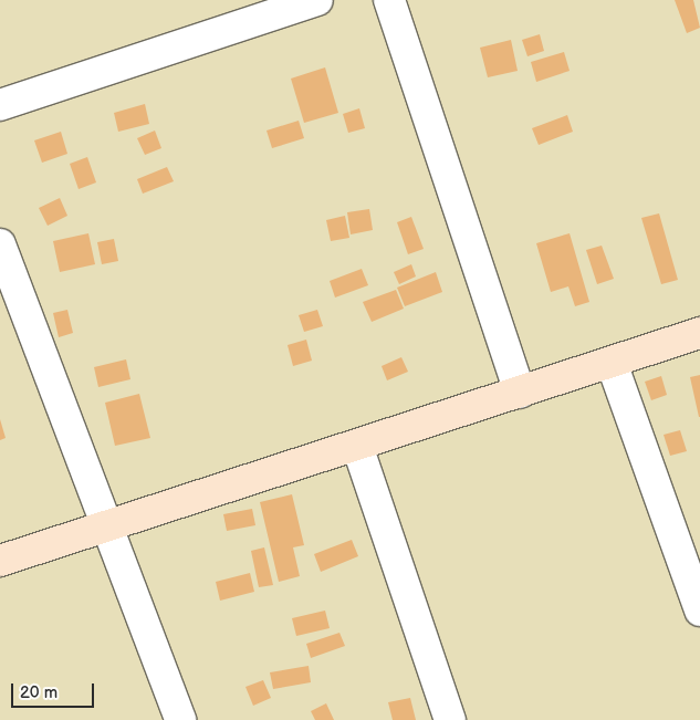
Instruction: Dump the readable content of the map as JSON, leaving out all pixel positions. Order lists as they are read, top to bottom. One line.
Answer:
{"scale_bar":"20 m"}
